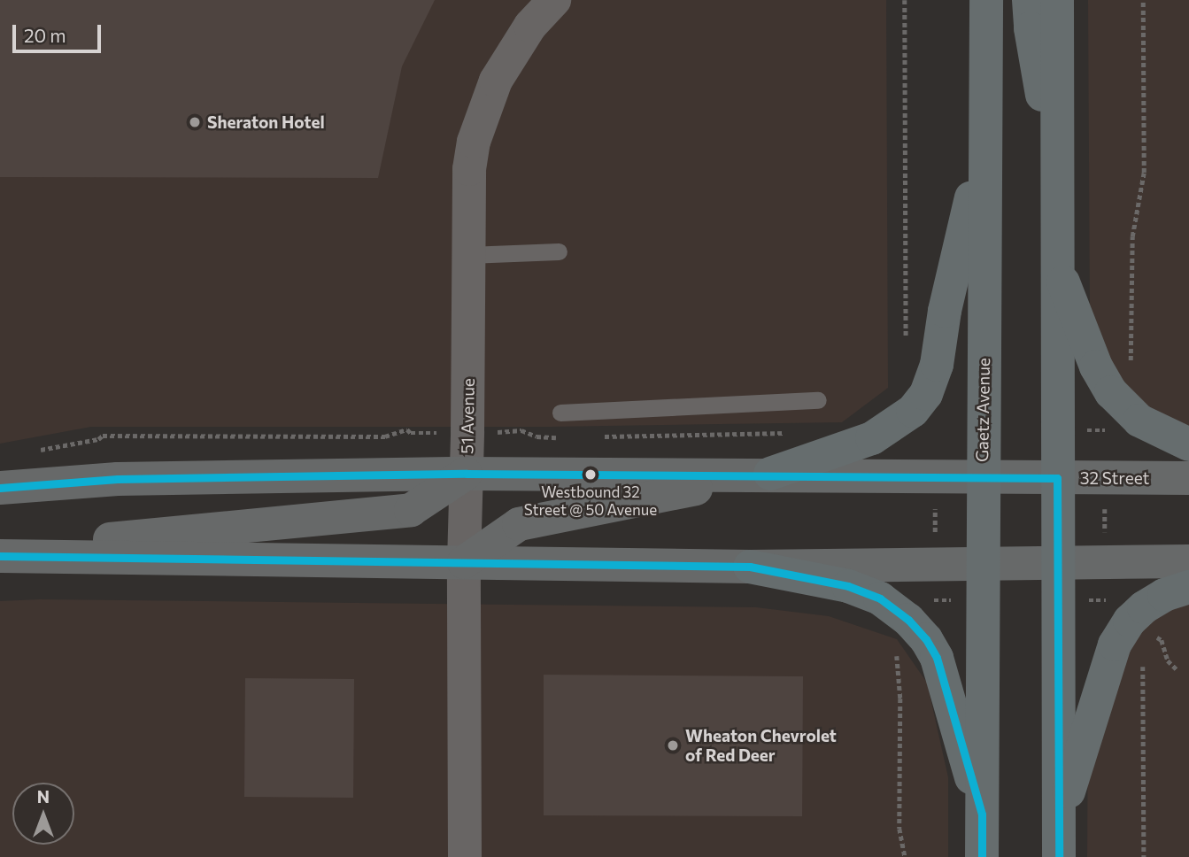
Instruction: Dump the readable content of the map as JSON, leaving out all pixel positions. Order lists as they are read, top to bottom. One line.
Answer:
{"streets":{"main road":["Gaetz Avenue","32 Street"],"street":["51 Avenue"]},"crossings":[["Gaetz Avenue","32 Street"],["51 Avenue","32 Street"]],"places":["Sheraton Hotel","Westbound 32 Street @ 50 Avenue","Wheaton Chevrolet of Red Deer"],"scale_bar":"20 m","north":"top"}
